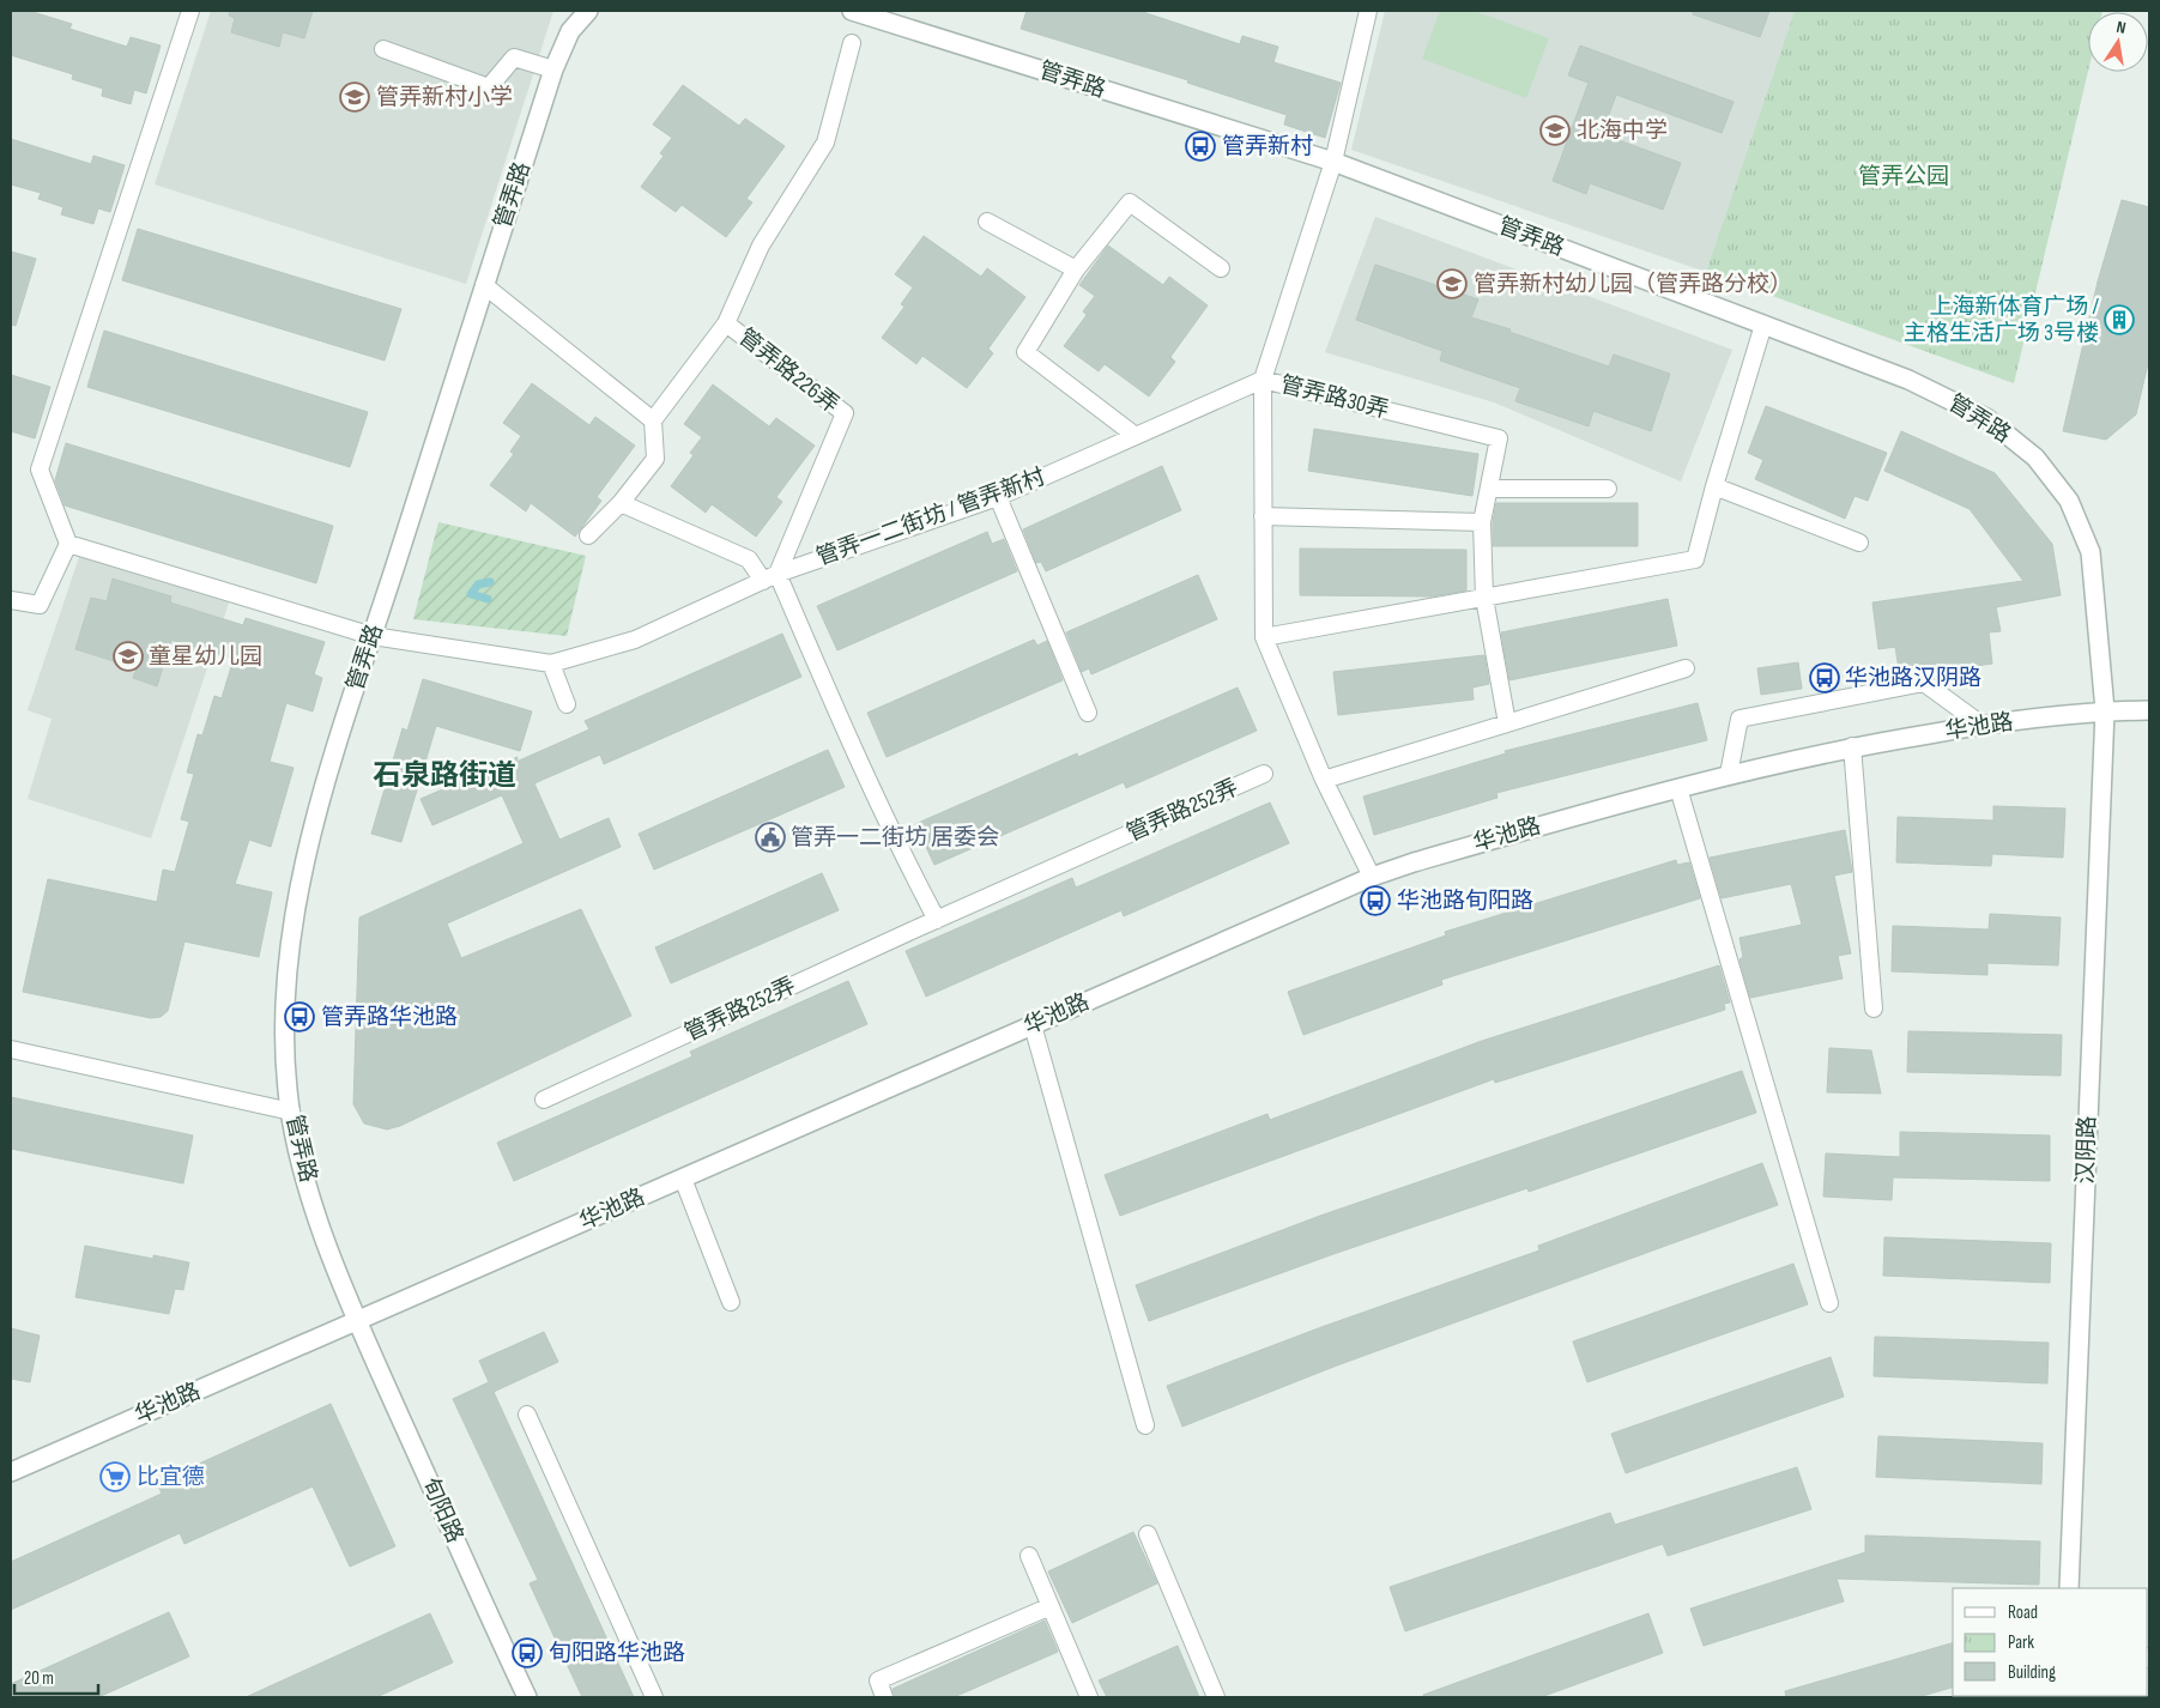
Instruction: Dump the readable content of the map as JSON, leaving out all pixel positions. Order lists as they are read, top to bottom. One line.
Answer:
{"streets":{"street":["管弄路","华池路","汉阴路","旬阳路"],"lane":["管弄路226弄","管弄路30弄","管弄一二街坊 / 管弄新村","管弄路252弄"]},"crossings":[["管弄路","管弄一二街坊 / 管弄新村"],["管弄路","华池路"],["管弄路","汉阴路"],["管弄路","旬阳路"],["管弄路226弄","管弄一二街坊 / 管弄新村"],["管弄路30弄","管弄一二街坊 / 管弄新村"],["管弄路30弄","华池路"],["华池路","汉阴路"],["华池路","旬阳路"]],"districts":["石泉路街道"],"parks":["管弄公园"],"places":{"school or university":["管弄新村小学","北海中学","管弄新村幼儿园（管弄路分校）","童星幼儿园"],"bus stop":["管弄新村","华池路汉阴路","华池路旬阳路","管弄路华池路","旬阳路华池路"],"building":["上海新体育广场 / 主格生活广场 3号楼"],"public building":["管弄一二街坊 居委会"],"supermarket":["比宜德"]},"legend":["Road","Park","Building"],"scale_bar":"20 m","north":"top"}
